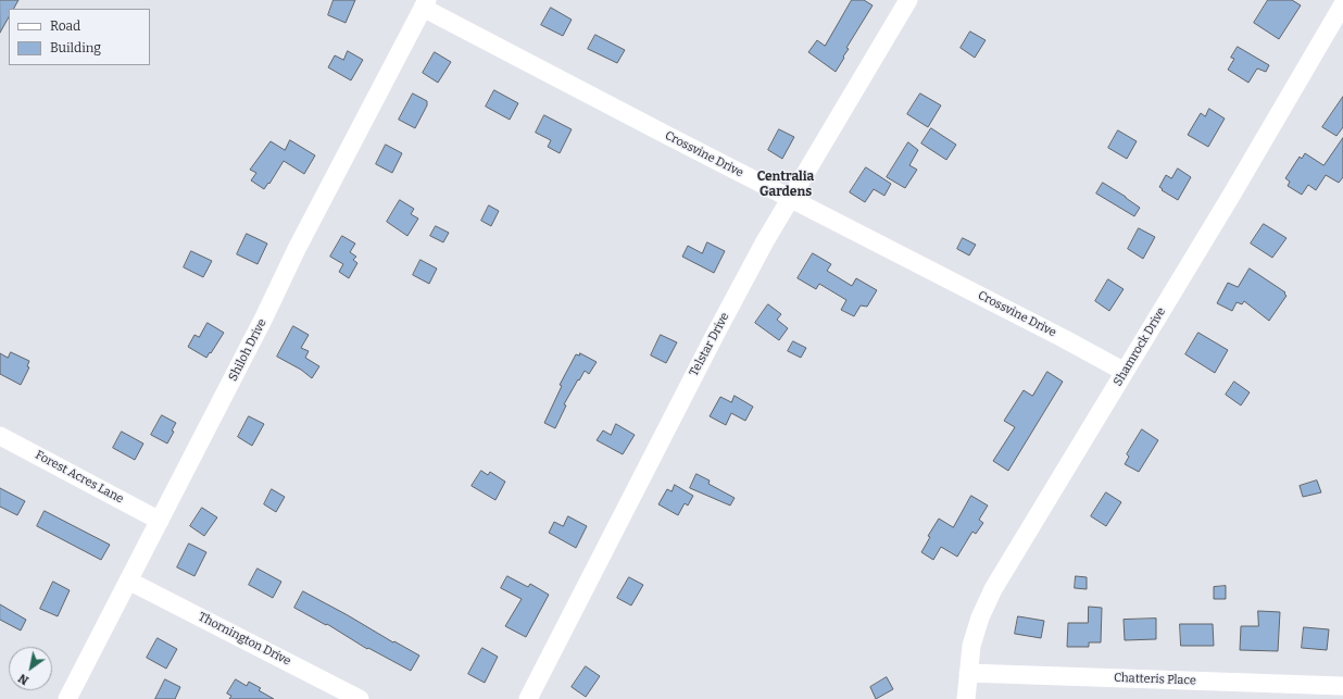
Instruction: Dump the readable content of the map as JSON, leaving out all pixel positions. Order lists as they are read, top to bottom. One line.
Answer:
{"streets":{"street":["Crossvine Drive","Telstar Drive","Shamrock Drive","Shiloh Drive","Forest Acres Lane","Thornington Drive","Chatteris Place"]},"crossings":[["Crossvine Drive","Telstar Drive"],["Crossvine Drive","Shamrock Drive"],["Crossvine Drive","Shiloh Drive"],["Shamrock Drive","Chatteris Place"],["Shiloh Drive","Forest Acres Lane"],["Shiloh Drive","Thornington Drive"]],"districts":["Centralia Gardens"],"legend":["Road","Building"],"north":"bottom left"}
